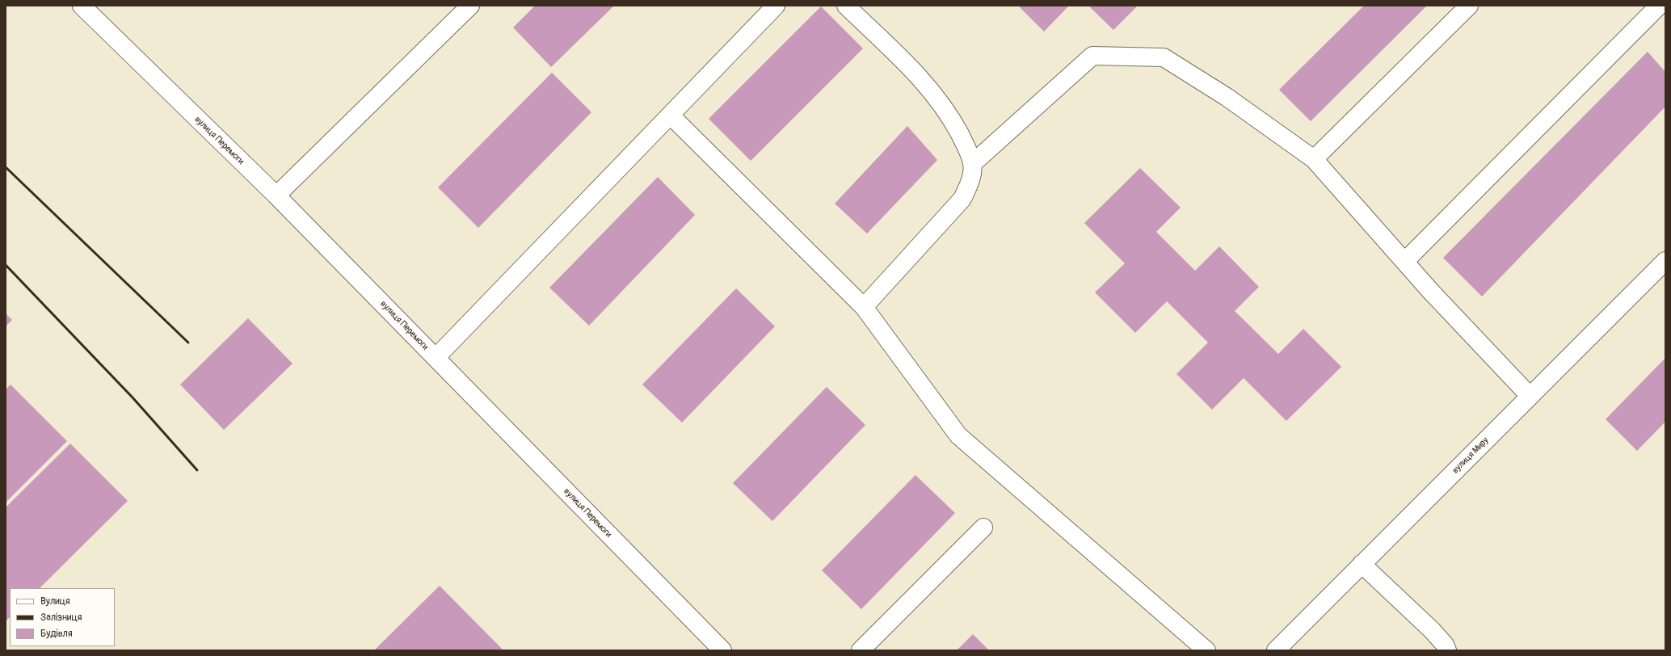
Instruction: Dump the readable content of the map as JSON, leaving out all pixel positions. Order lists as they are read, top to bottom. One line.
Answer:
{"streets":{"street":["вулиця Перемоги","вулиця Миру"]},"legend":["Вулиця","Залізниця","Будівля"]}
